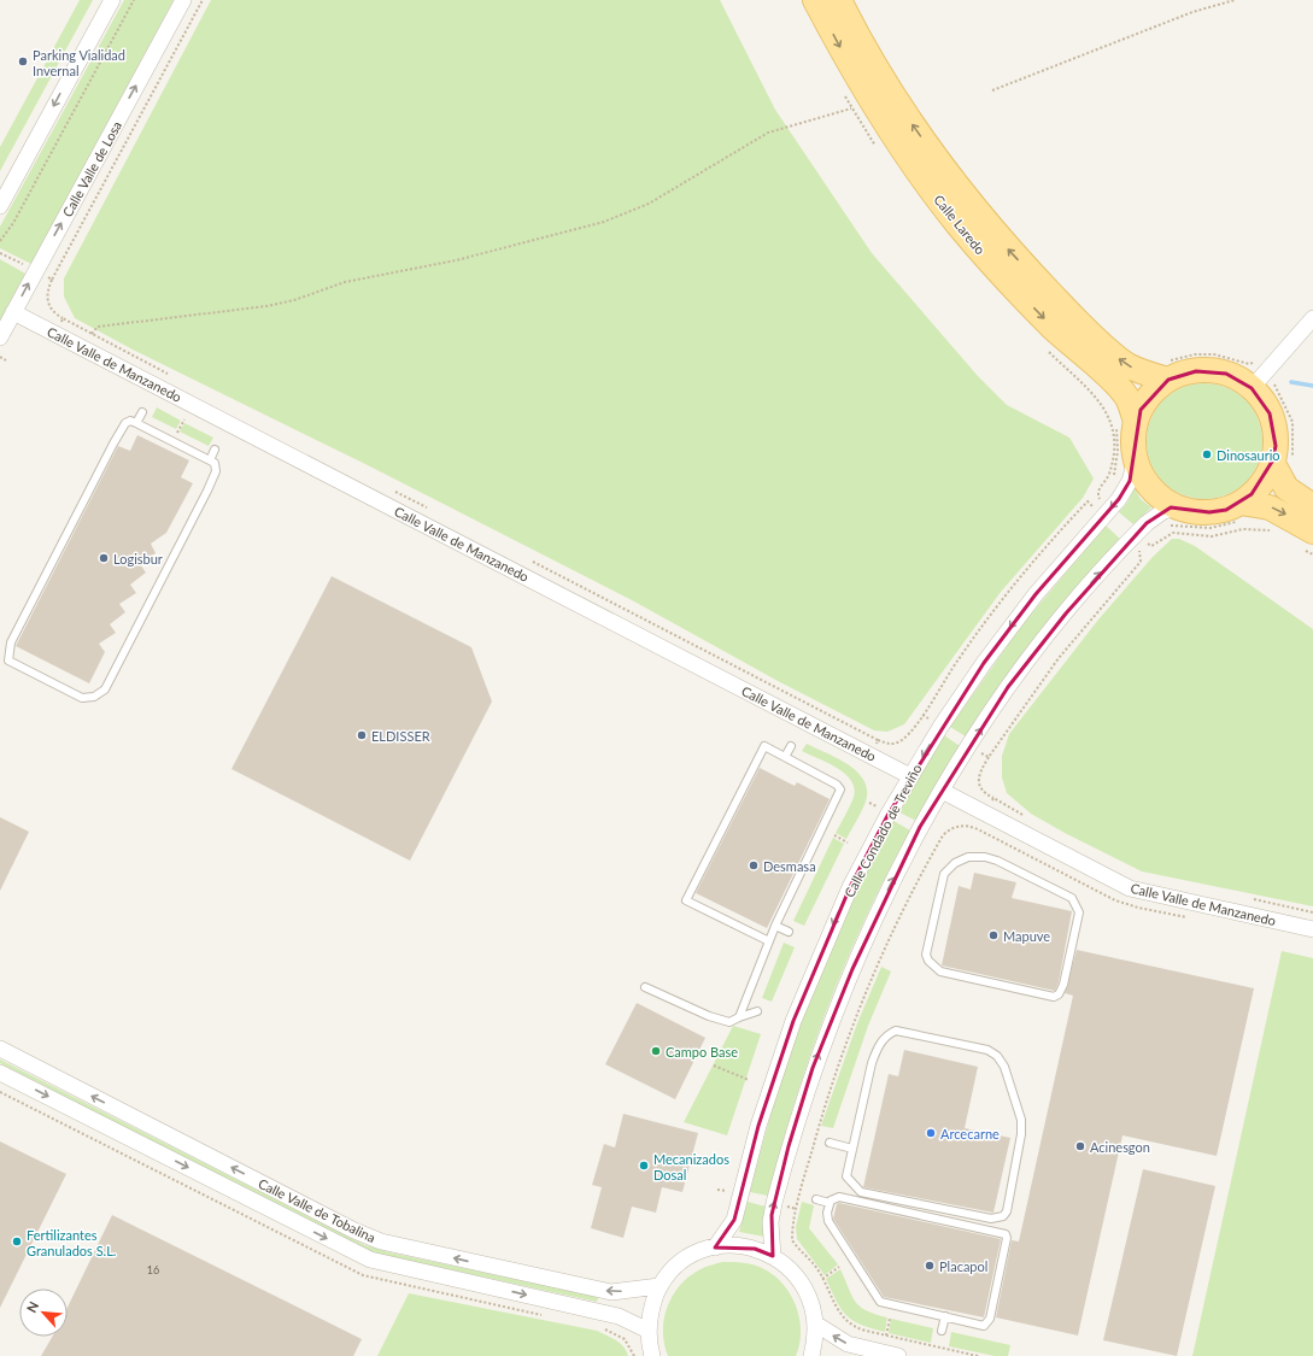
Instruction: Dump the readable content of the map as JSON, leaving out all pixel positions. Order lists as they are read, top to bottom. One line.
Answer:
{"streets":{"main road":["Calle Laredo"],"street":["Calle Valle de Losa","Calle Valle de Manzanedo","Calle Condado de Treviño","Calle Valle de Tobalina"]},"crossings":[["Calle Valle de Losa","Calle Valle de Manzanedo"],["Calle Laredo","Calle Condado de Treviño"],["Calle Valle de Manzanedo","Calle Condado de Treviño"]],"places":["Parking Vialidad Invernal","Dinosaurio","Logisbur","ELDISSER","Desmasa","Mapuve","Campo Base","Arcecarne","Acinesgon","Mecanizados Dosal","Fertilizantes Granulados S.L.","Placapol"],"house_numbers":["16"],"north":"top left"}
